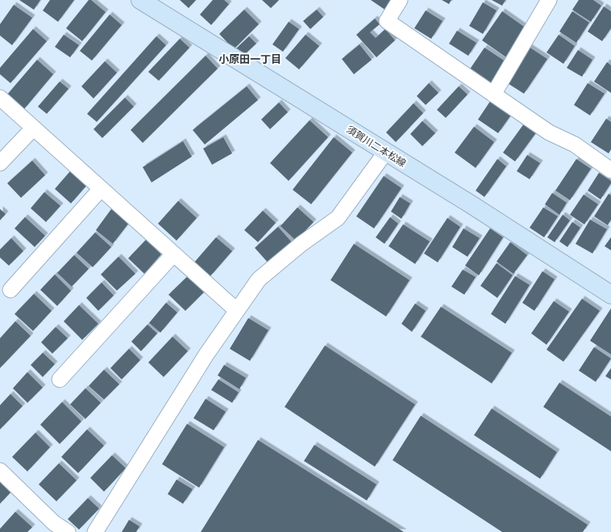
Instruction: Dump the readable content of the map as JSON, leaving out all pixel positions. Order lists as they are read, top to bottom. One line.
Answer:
{"streets":{"main road":["須賀川二本松線"]},"districts":["小原田一丁目"]}
